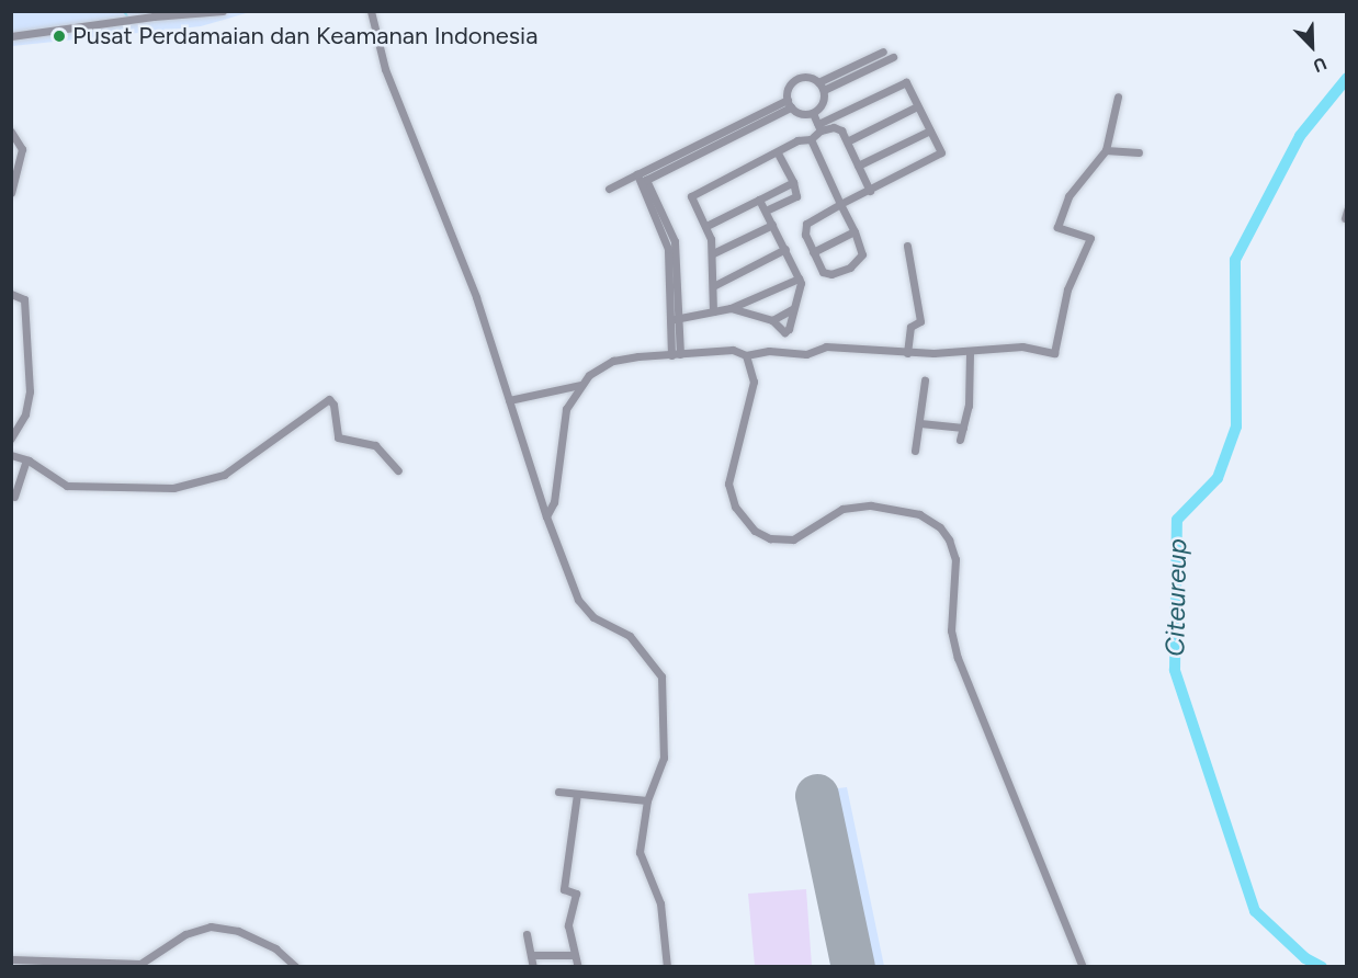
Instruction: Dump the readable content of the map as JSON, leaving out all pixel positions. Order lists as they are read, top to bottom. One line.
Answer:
{"water":["Citeureup"],"places":["Pusat Perdamaian dan Keamanan Indonesia"],"north":"bottom right"}
